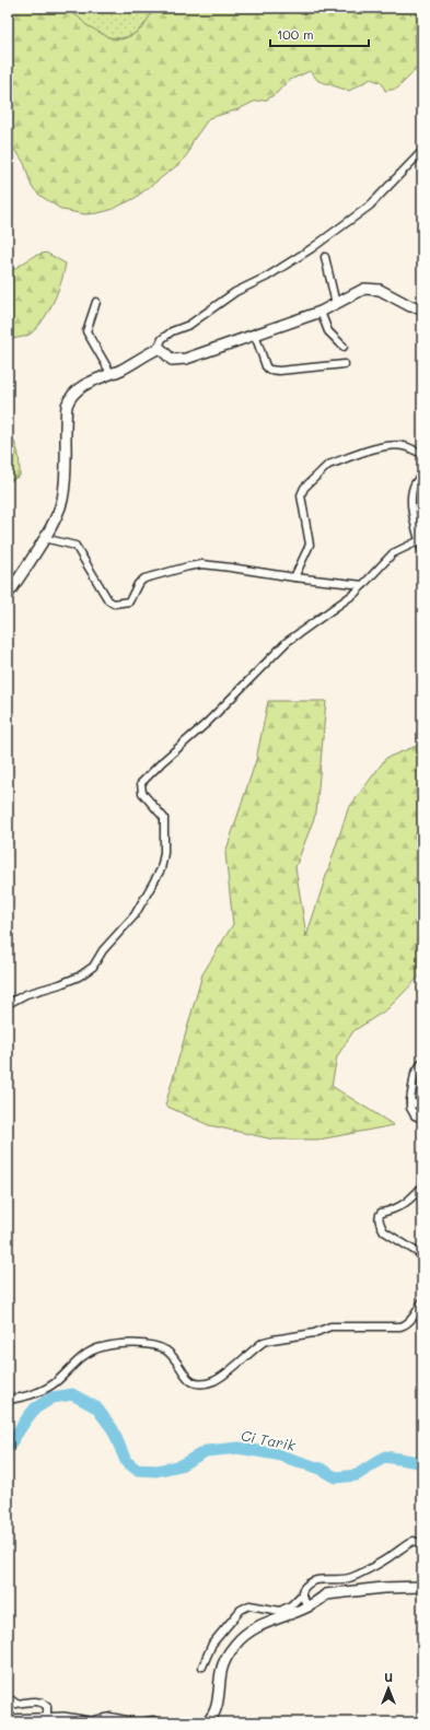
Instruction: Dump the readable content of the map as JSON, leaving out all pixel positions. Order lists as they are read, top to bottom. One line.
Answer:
{"water":["Ci Tarik"],"scale_bar":"100 m","north":"top"}
